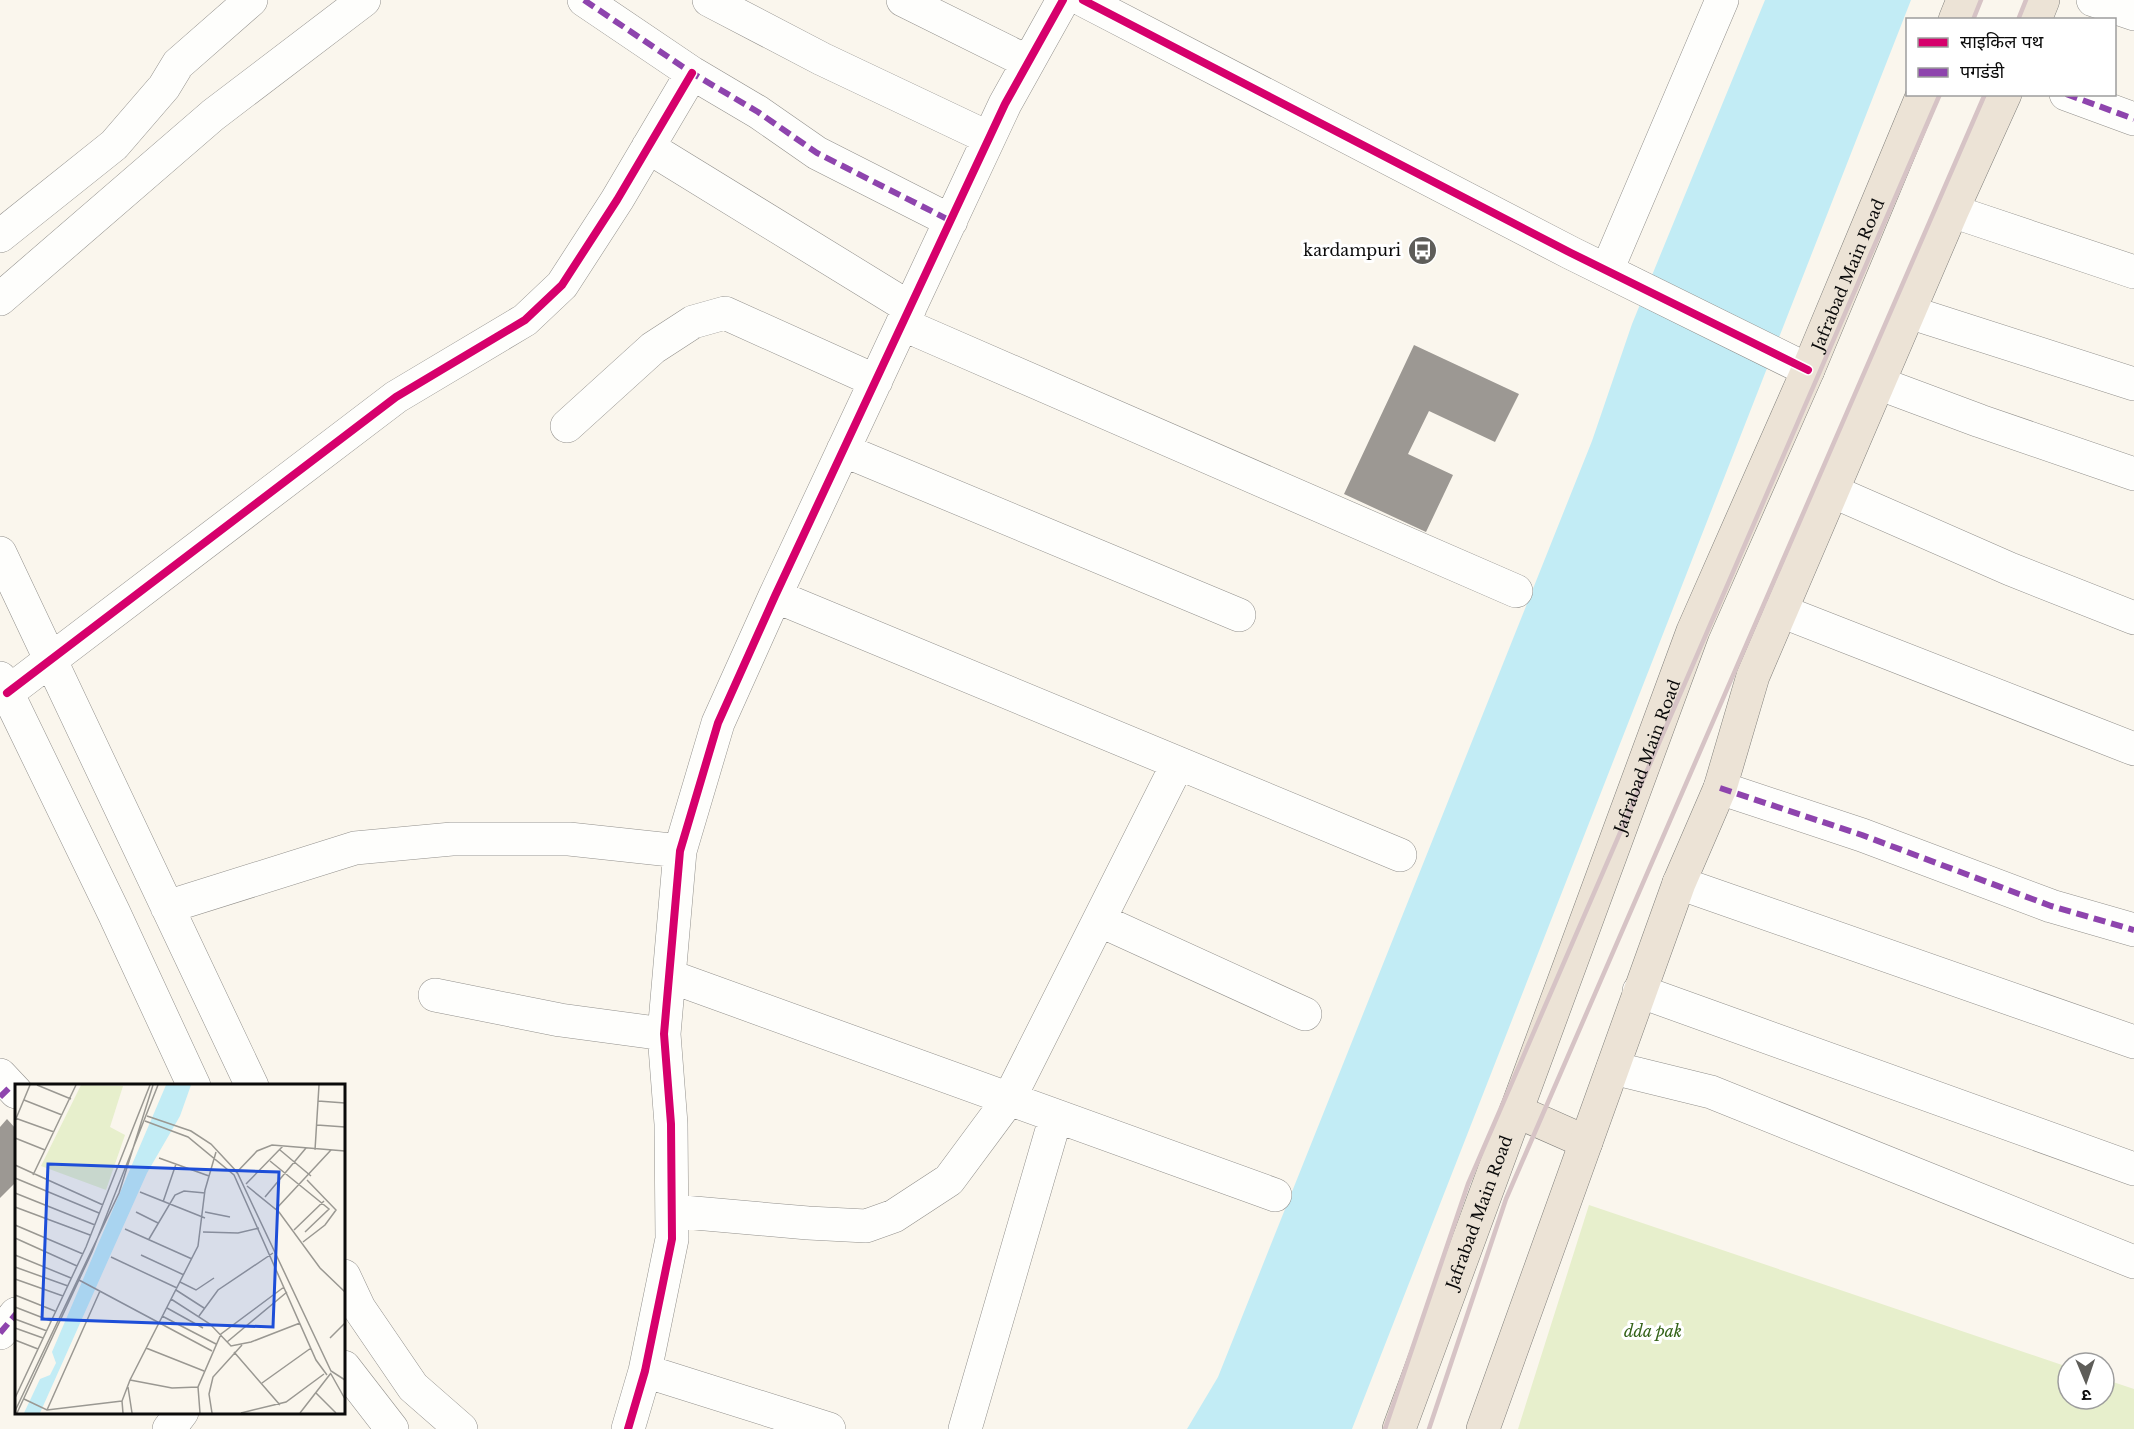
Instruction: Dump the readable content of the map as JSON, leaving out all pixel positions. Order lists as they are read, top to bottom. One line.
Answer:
{"streets":{"main road":["Jafrabad Main Road"]},"parks":["dda pak"],"places":{"bus stop":["kardampuri"]},"legend":["साइकिल पथ","पगडंडी"],"north":"bottom"}
